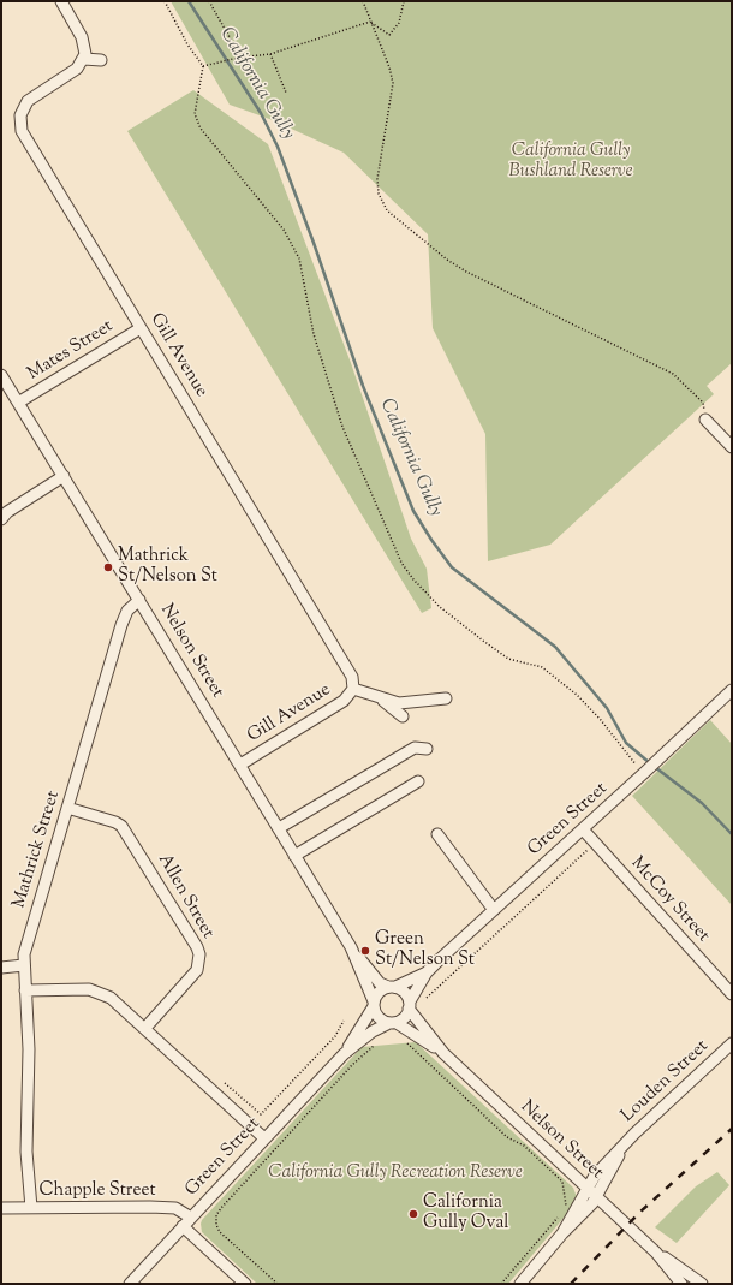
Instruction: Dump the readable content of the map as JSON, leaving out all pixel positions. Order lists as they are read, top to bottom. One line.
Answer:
{"streets":{"street":["Mates Street","Gill Avenue","Nelson Street","Green Street","Mathrick Street","Allen Street","McCoy Street","Louden Street","Chapple Street"]},"crossings":[["Mates Street","Gill Avenue"],["Mates Street","Nelson Street"],["Gill Avenue","Nelson Street"],["Nelson Street","Green Street"],["Nelson Street","Mathrick Street"],["Nelson Street","Louden Street"],["Green Street","McCoy Street"],["Green Street","Chapple Street"],["Mathrick Street","Allen Street"],["Mathrick Street","Chapple Street"]],"water":["California Gully"],"parks":["California Gully Bushland Reserve","California Gully Recreation Reserve"],"places":["Mathrick St/Nelson St","Green St/Nelson St","California Gully Oval"]}
